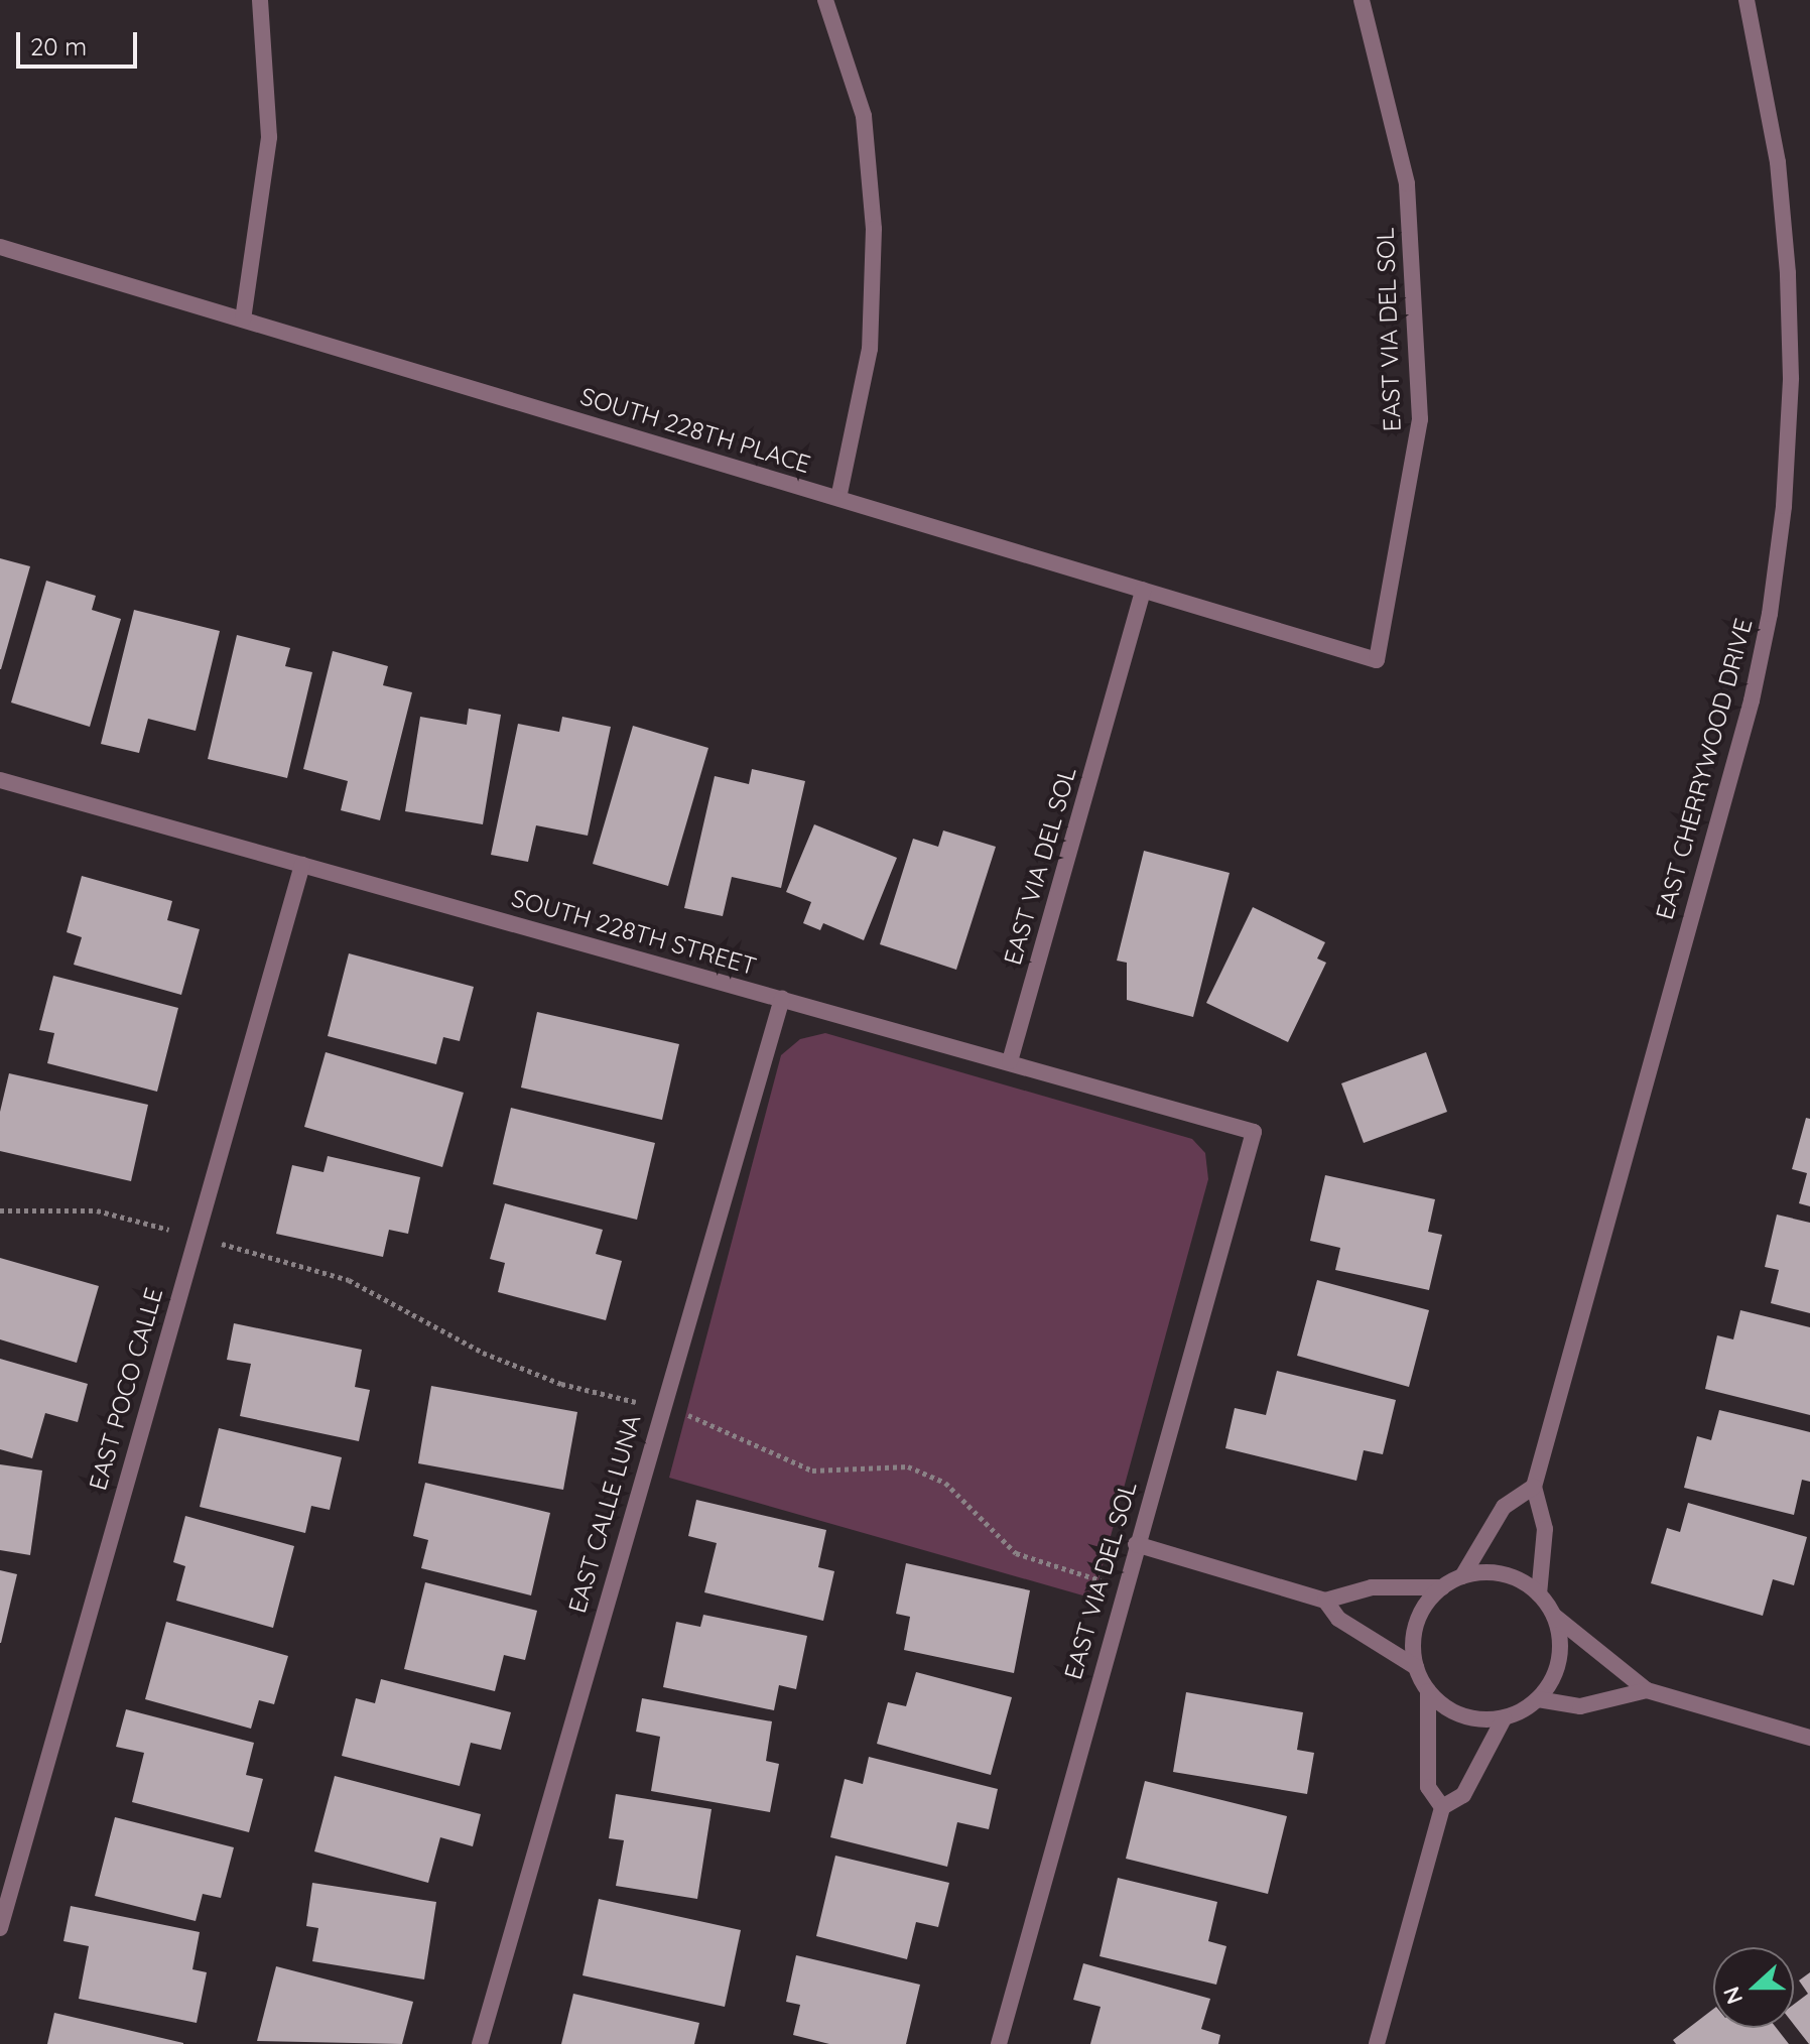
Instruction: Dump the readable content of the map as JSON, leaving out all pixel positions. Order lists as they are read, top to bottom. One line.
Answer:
{"streets":{"street":["EAST VIA DEL SOL","SOUTH 228TH PLACE","EAST CHERRYWOOD DRIVE","SOUTH 228TH STREET","EAST POCO CALLE","EAST CALLE LUNA"]},"crossings":[["EAST VIA DEL SOL","SOUTH 228TH PLACE"],["EAST VIA DEL SOL","SOUTH 228TH STREET"],["SOUTH 228TH STREET","EAST POCO CALLE"],["SOUTH 228TH STREET","EAST CALLE LUNA"]],"scale_bar":"20 m","north":"left"}
